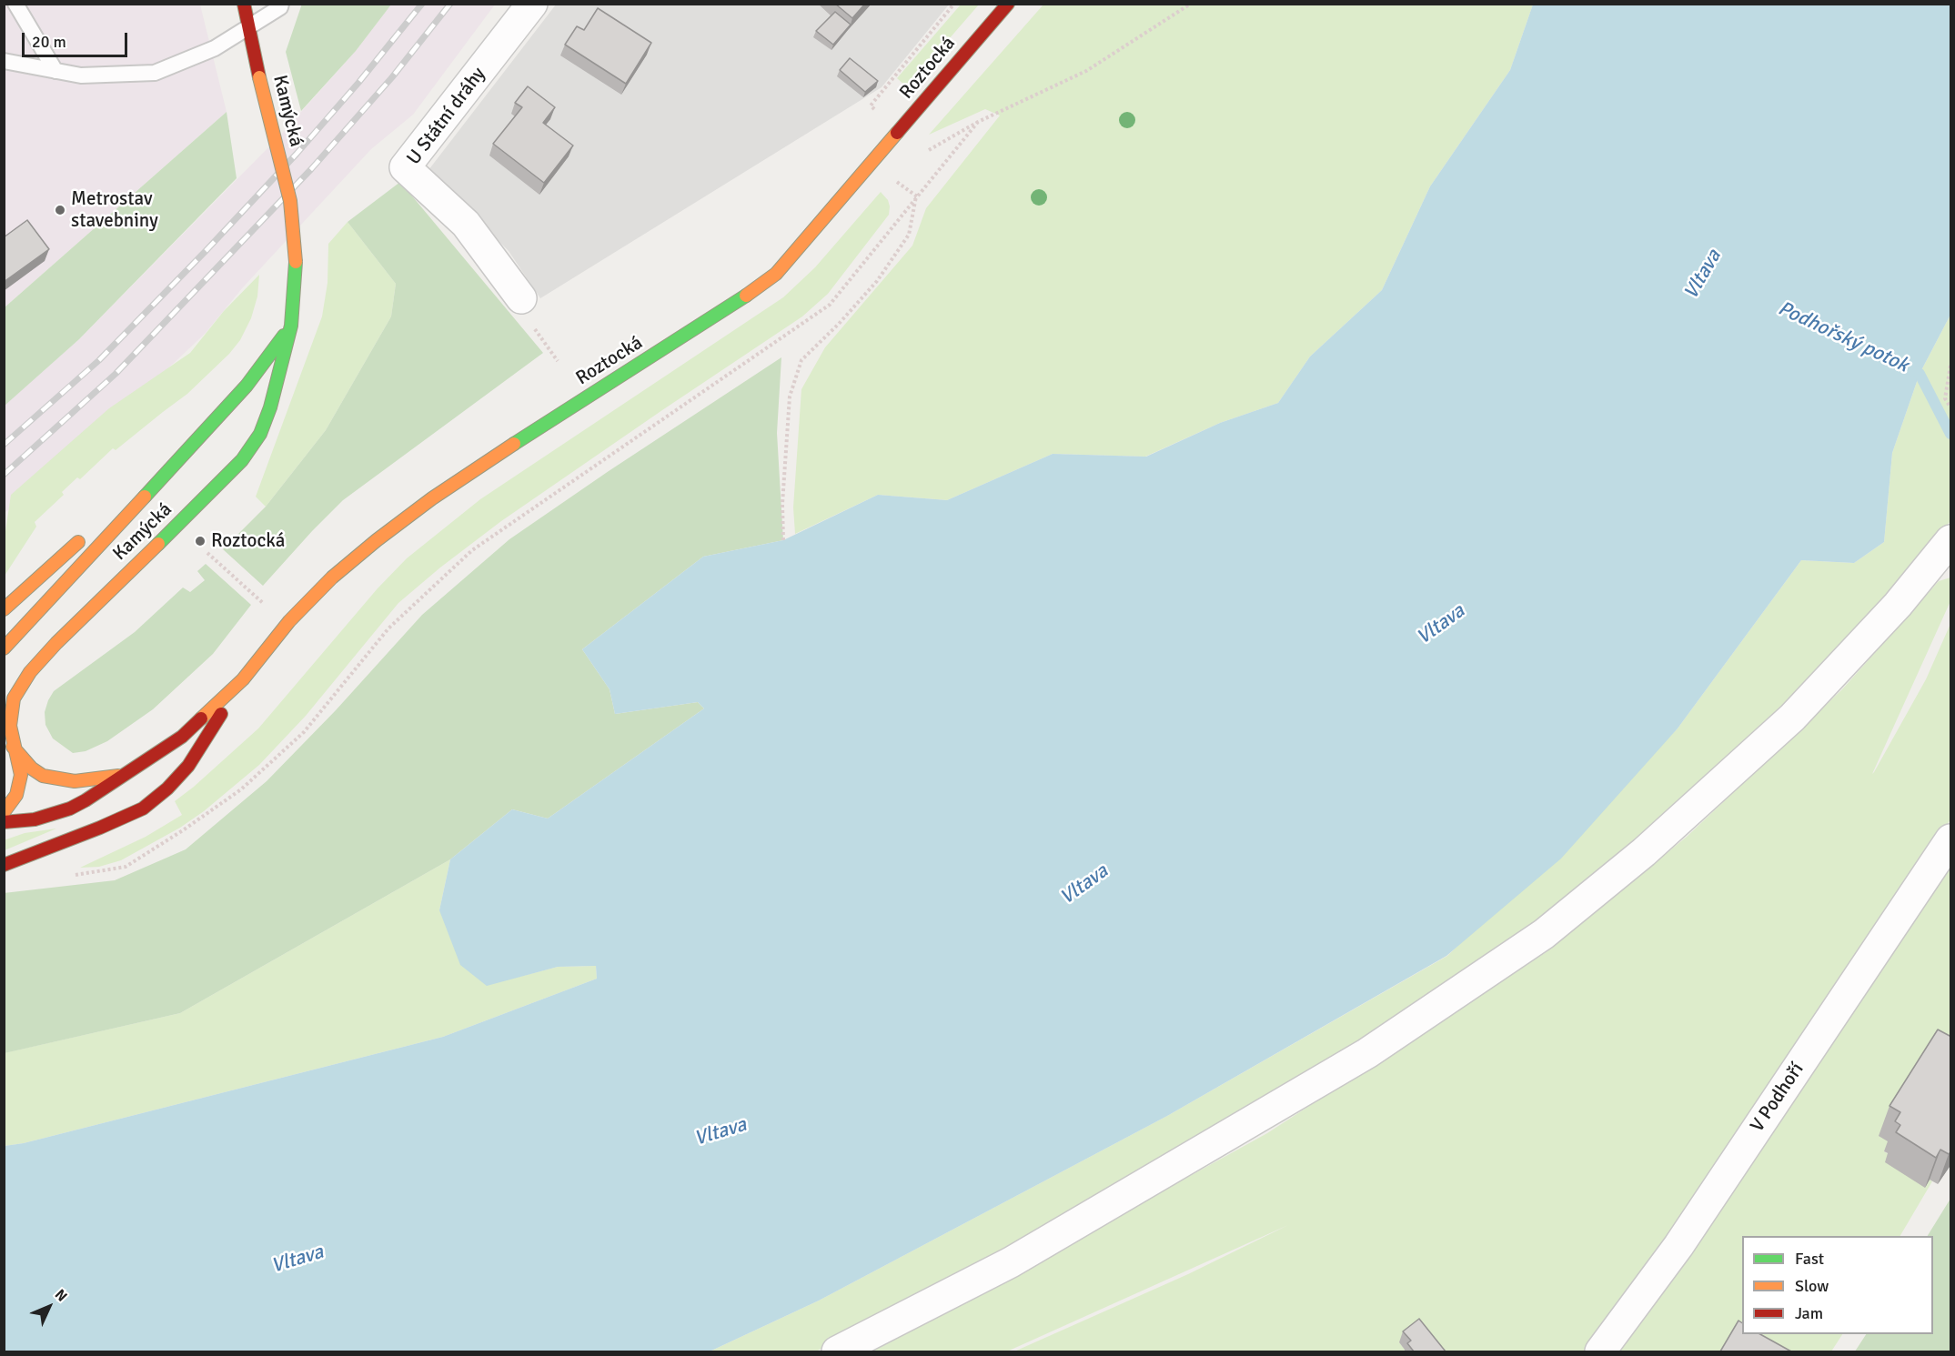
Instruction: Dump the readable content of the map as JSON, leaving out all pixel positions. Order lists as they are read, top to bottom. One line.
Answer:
{"streets":{"main road":["Roztocká","Kamýcká"],"street":["U Státní dráhy","V Podhoří"]},"crossings":[["Roztocká","Kamýcká"]],"water":["Vltava","Podhořský potok"],"places":["Metrostav stavebniny","Roztocká"],"legend":["Fast","Slow","Jam"],"scale_bar":"20 m","north":"top right"}
